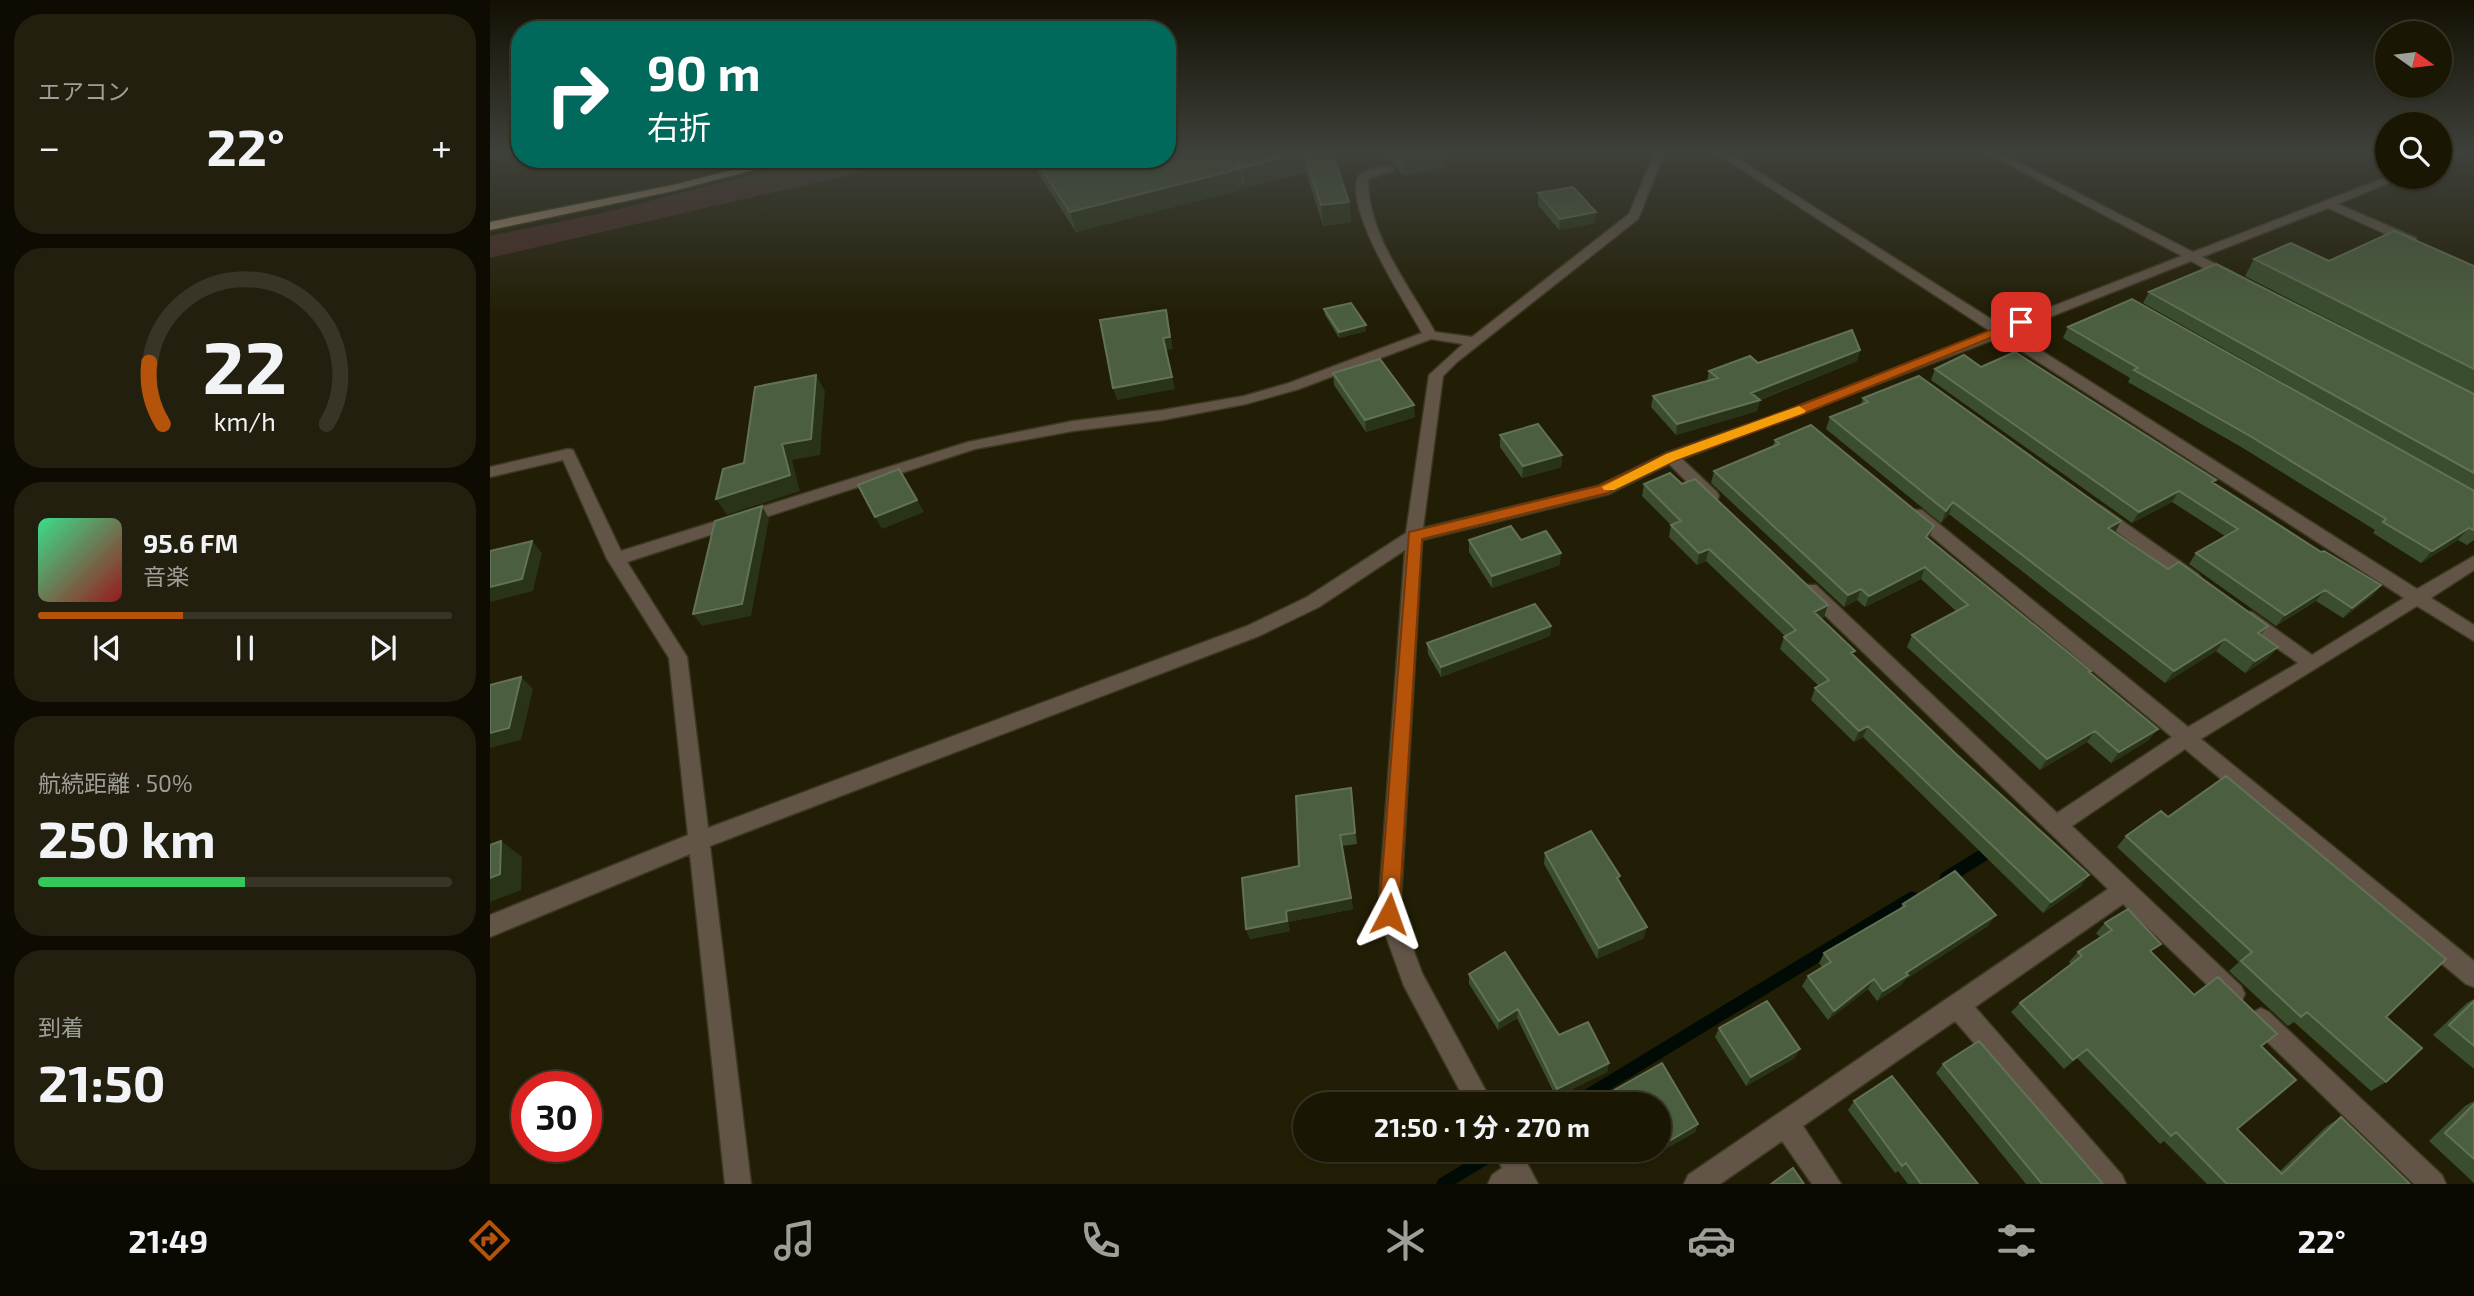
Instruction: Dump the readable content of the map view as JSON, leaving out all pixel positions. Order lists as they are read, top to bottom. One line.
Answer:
{"north":"right","page":{"tile":["エアコン",["航続距離 · 50%","250 km"],["到着","21:50"]],"turn":["90 m","右折"],"heat":["−","22°","+"],"song":["95.6 FM","音楽"],"limit":"30","trip":"21:50 · 1 分 · 270 m","tabs":["21:49","22°"],"gauge":["22","km/h"]}}
